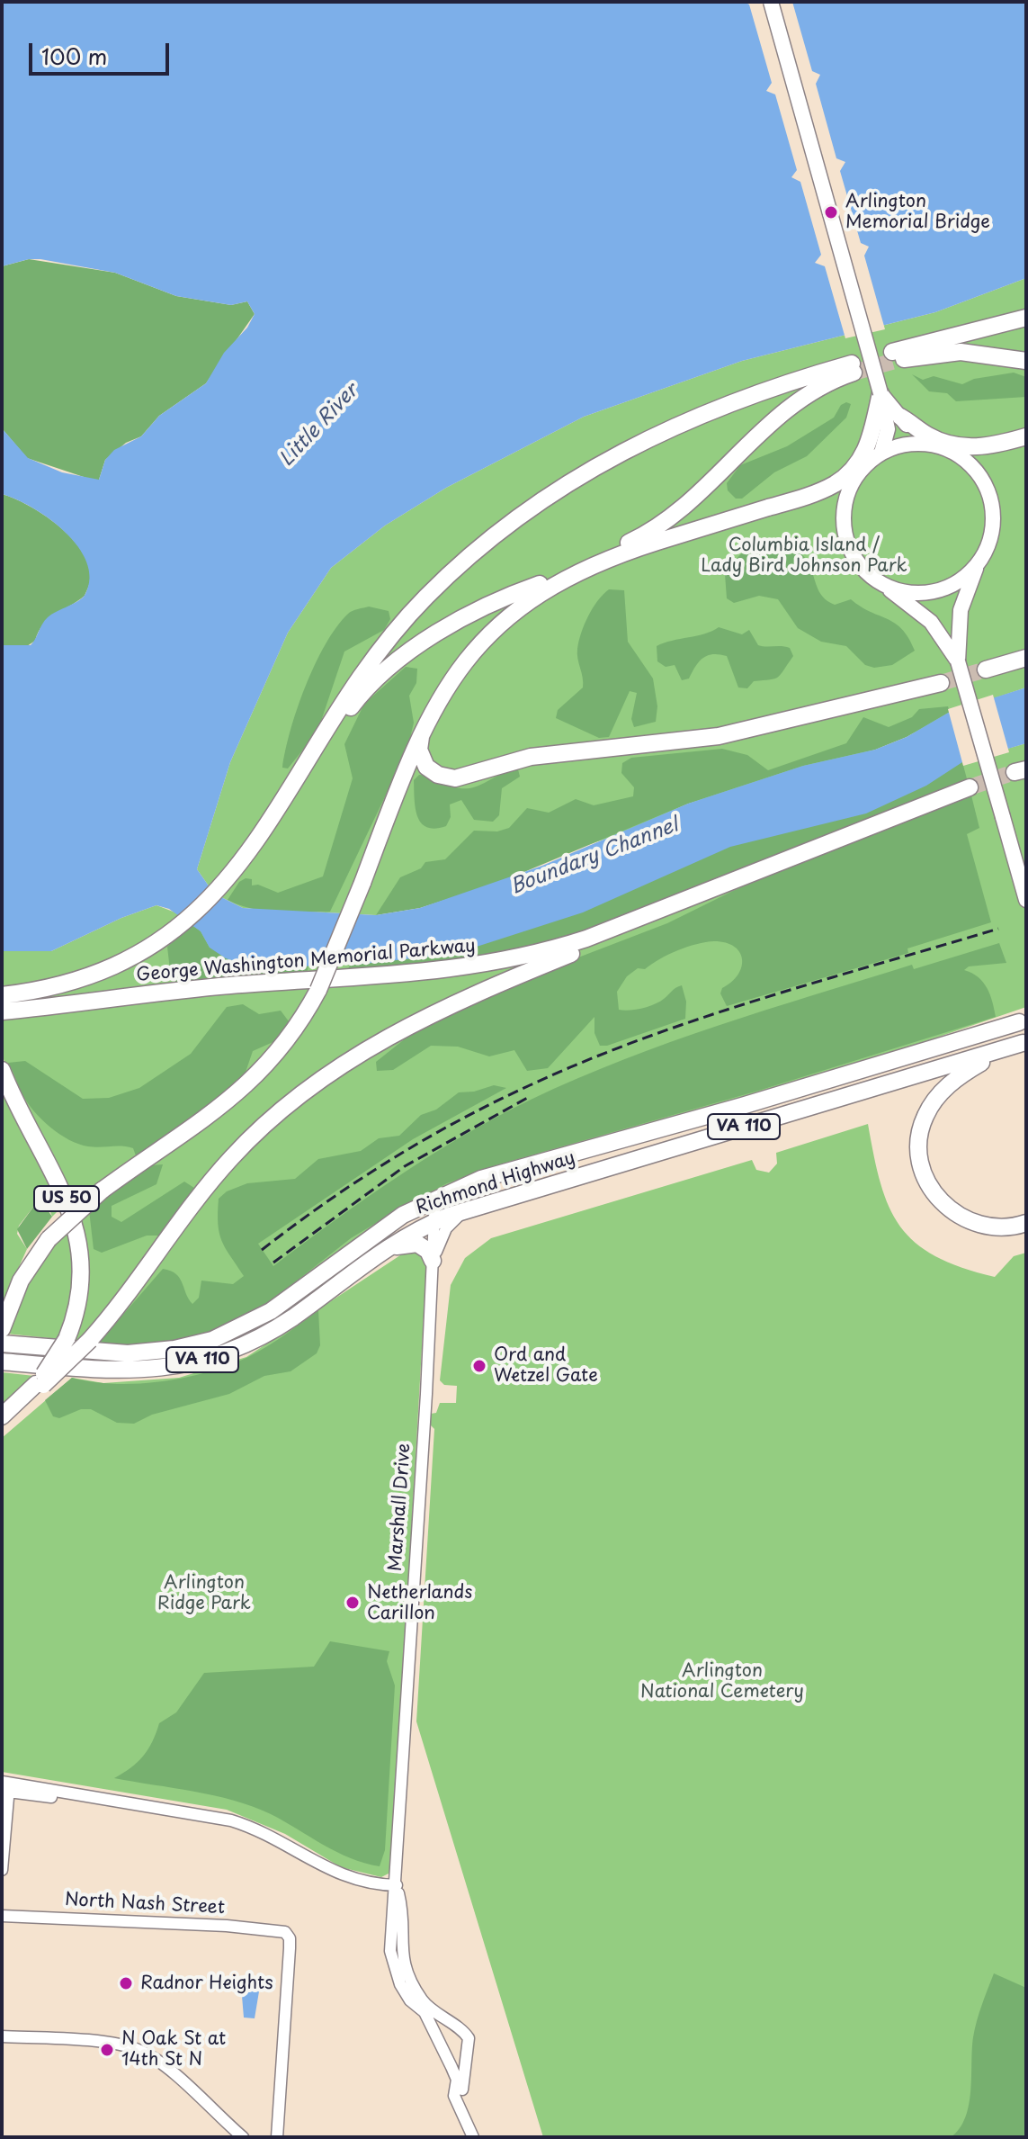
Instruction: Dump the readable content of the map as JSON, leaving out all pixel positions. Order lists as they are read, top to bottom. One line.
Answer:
{"streets":{"highway":["George Washington Memorial Parkway","VA 110","Richmond Highway","US 50"],"street":["Marshall Drive","North Nash Street"]},"crossings":[["Richmond Highway","Marshall Drive"]],"water":["Little River","Boundary Channel"],"parks":["Columbia Island / Lady Bird Johnson Park","Arlington Ridge Park","Arlington National Cemetery"],"places":["Arlington Memorial Bridge","Ord and Wetzel Gate","Netherlands Carillon","Radnor Heights","N Oak St at 14th St N"],"scale_bar":"100 m"}
